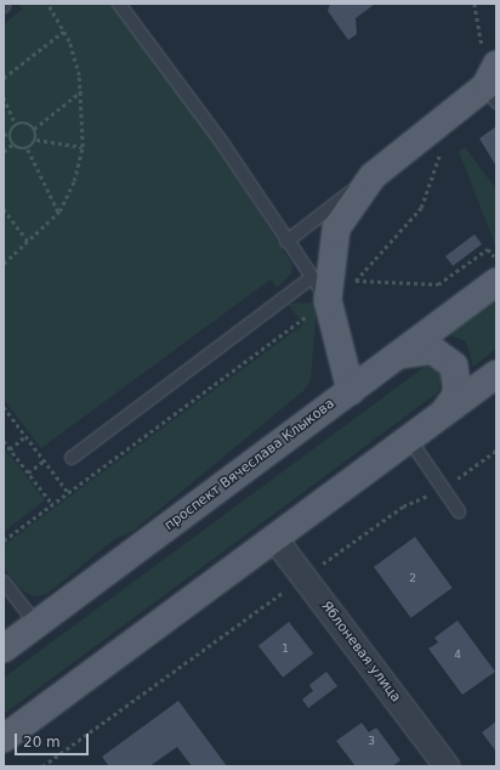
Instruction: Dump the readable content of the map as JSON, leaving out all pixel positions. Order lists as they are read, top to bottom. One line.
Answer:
{"streets":{"main road":["проспект Вячеслава Клыкова"],"street":["Яблоневая улица"]},"house_numbers":["2","1","4","3"],"scale_bar":"20 m"}
